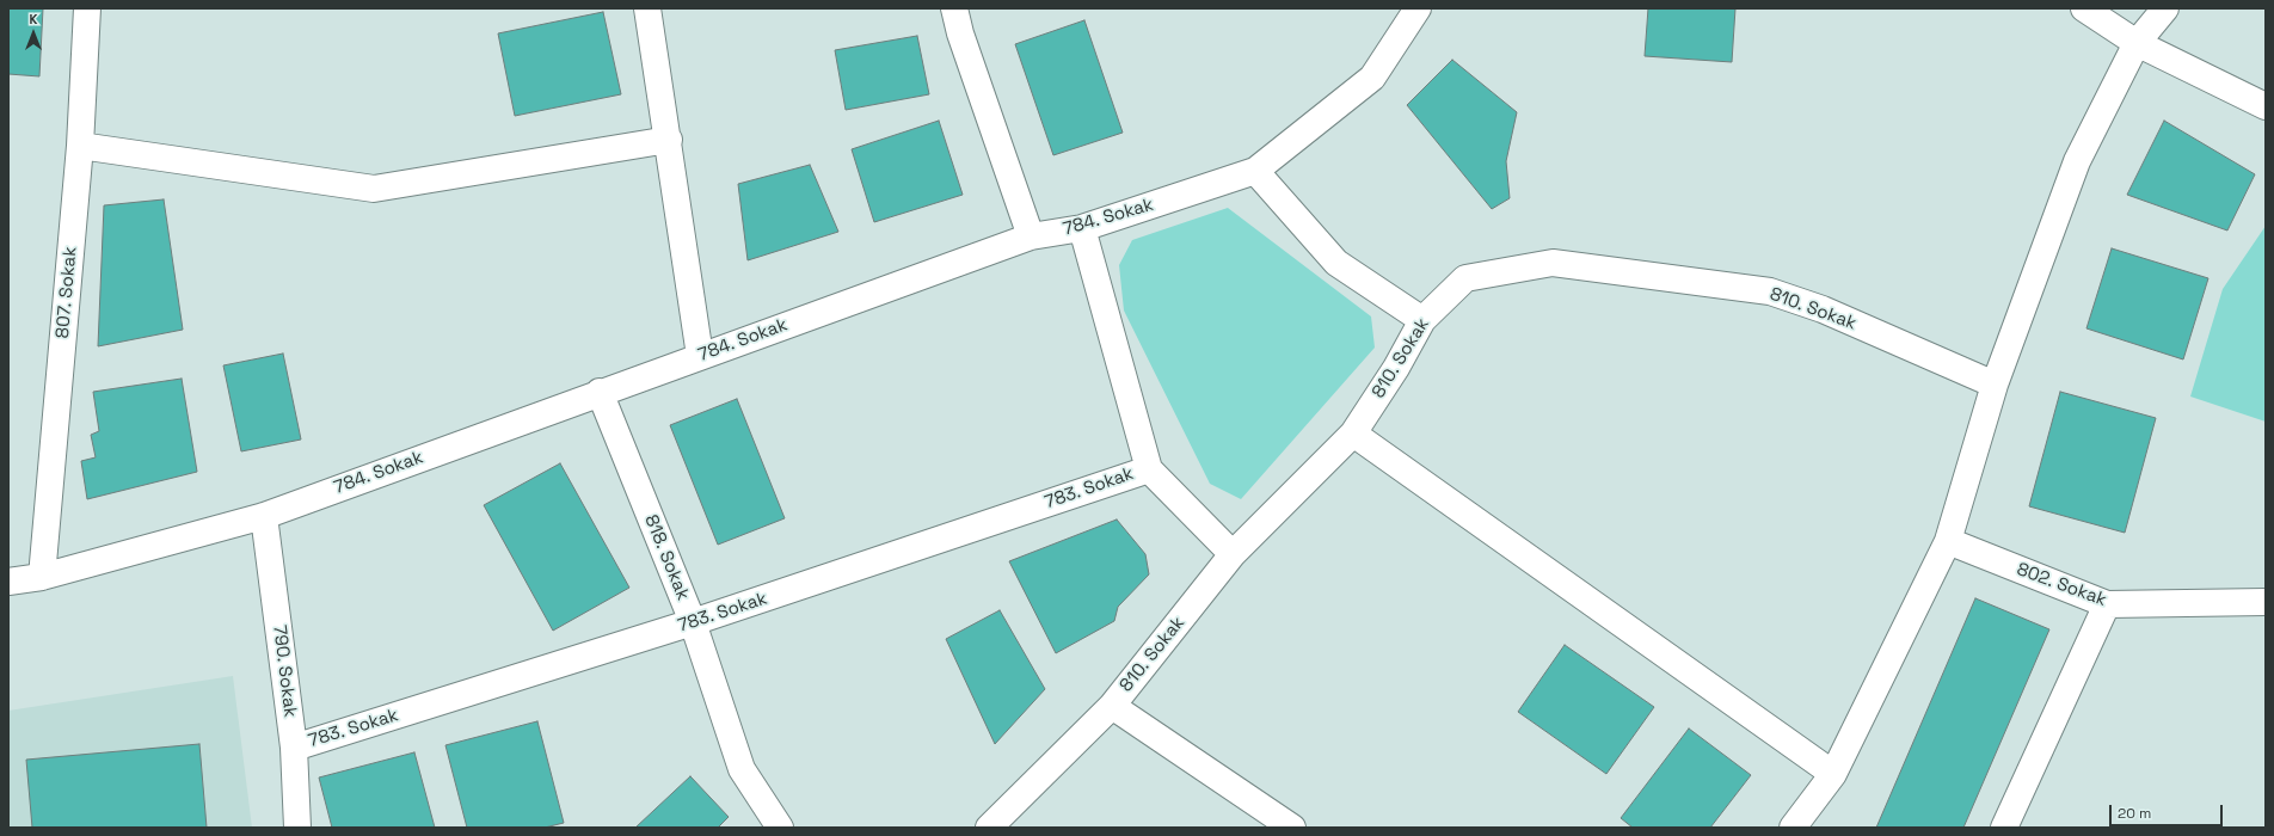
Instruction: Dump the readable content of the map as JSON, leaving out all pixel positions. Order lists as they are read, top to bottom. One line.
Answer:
{"streets":{"street":["784. Sokak","807. Sokak","810. Sokak","783. Sokak","818. Sokak","802. Sokak","790. Sokak"]},"crossings":[["784. Sokak","807. Sokak"],["784. Sokak","818. Sokak"],["784. Sokak","790. Sokak"],["783. Sokak","818. Sokak"],["783. Sokak","790. Sokak"]],"scale_bar":"20 m","north":"top"}
